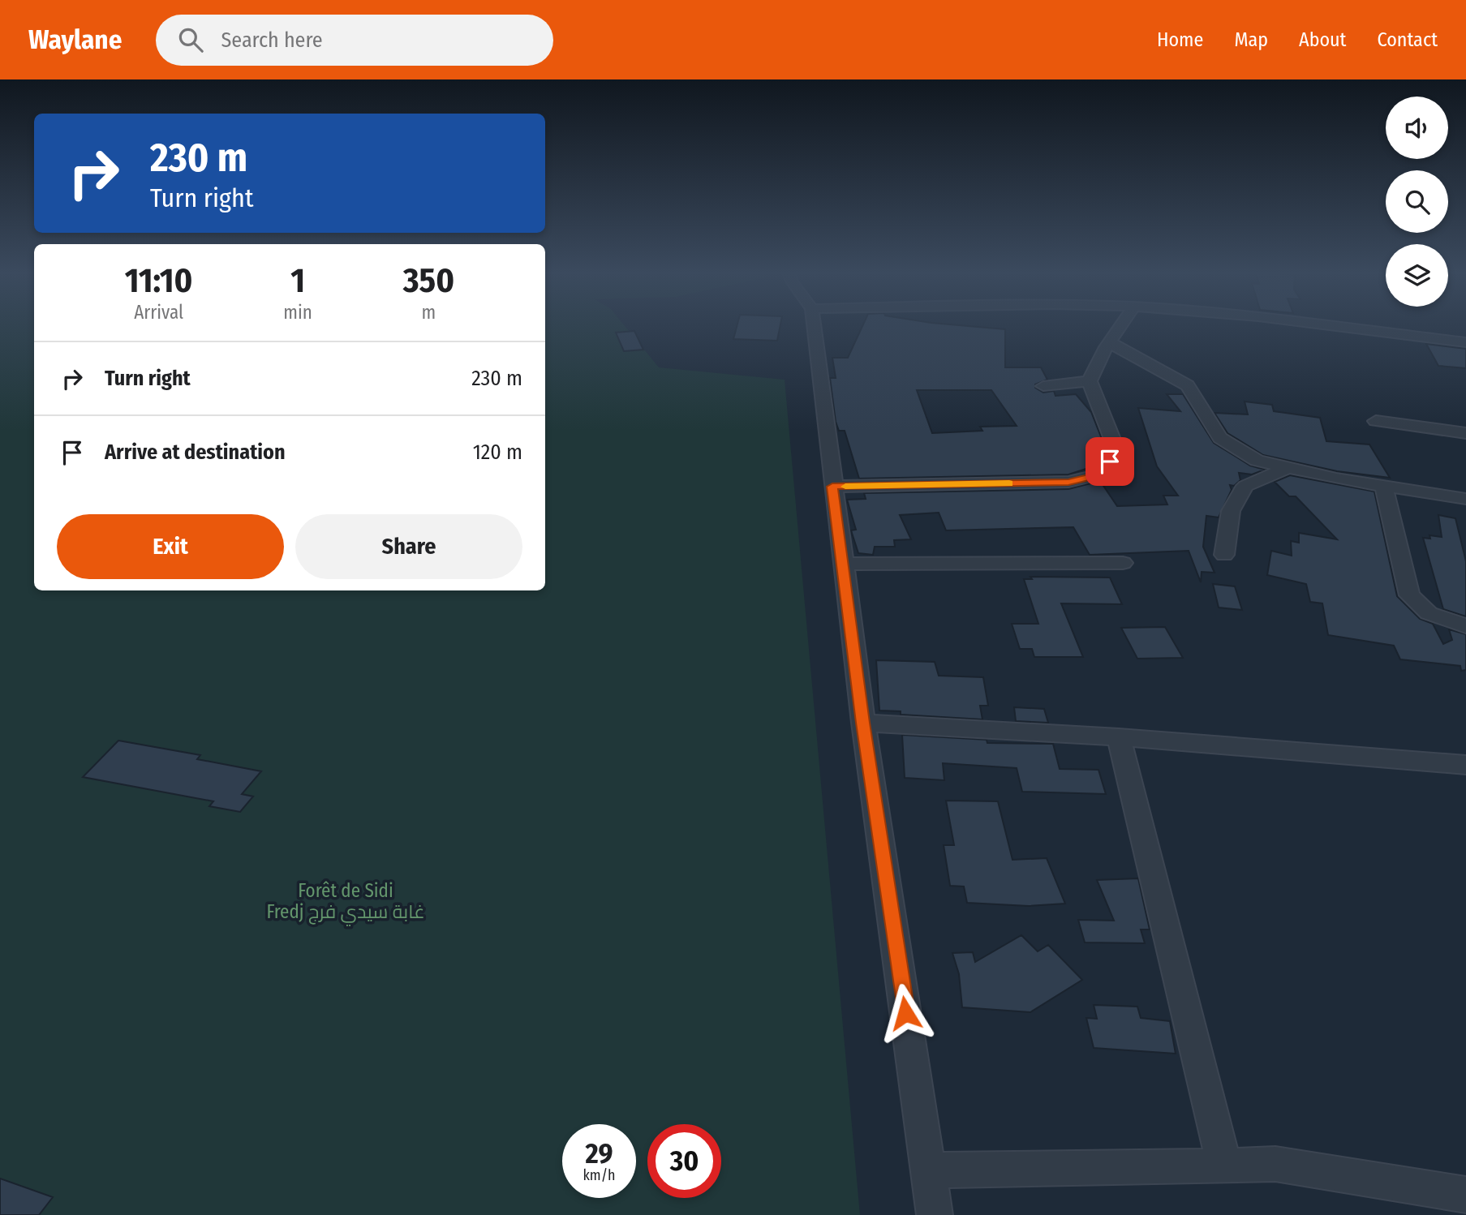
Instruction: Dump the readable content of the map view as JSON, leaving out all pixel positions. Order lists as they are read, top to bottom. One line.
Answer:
{"parks":["Forêt de Sidi Fredj غابة سيدي فرج"],"page":{"header":"Waylane","search":"Search here","nav":["Home","Map","About","Contact"],"turn":["230 m","Turn right"],"eta":["11:10","Arrival","1","min","350","m"],"list":[{"name":"Turn right","value":"230 m"},{"name":"Arrive at destination","value":"120 m"}],"buttons":["Exit","Share"],"speed":"29 km/h","limit":"30"}}
